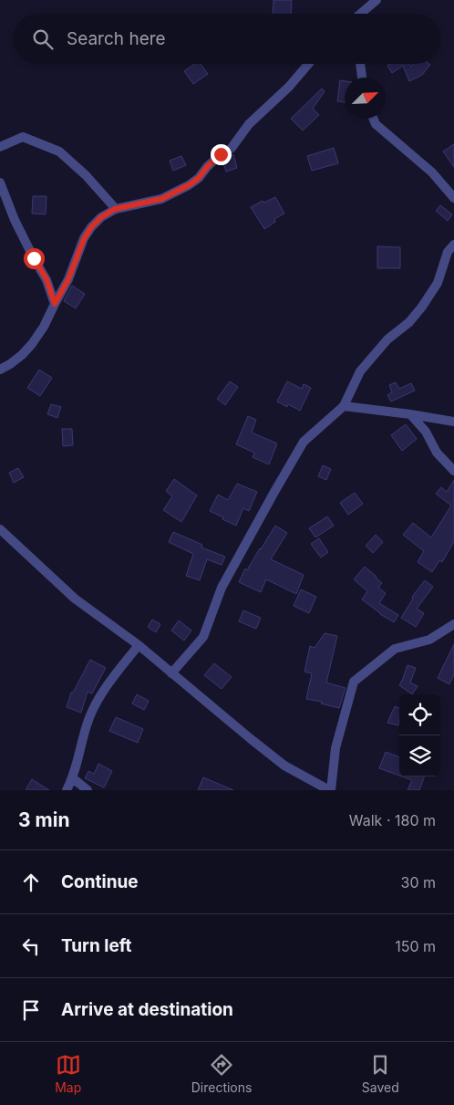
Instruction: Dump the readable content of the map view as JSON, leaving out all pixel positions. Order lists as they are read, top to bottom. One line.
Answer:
{"north":"top right","page":{"search":"Search here","heading":["3 min","Walk · 180 m"],"list":[["Continue","30 m"],["Turn left","150 m"],"Arrive at destination"],"nav":["Map","Directions","Saved"]}}
